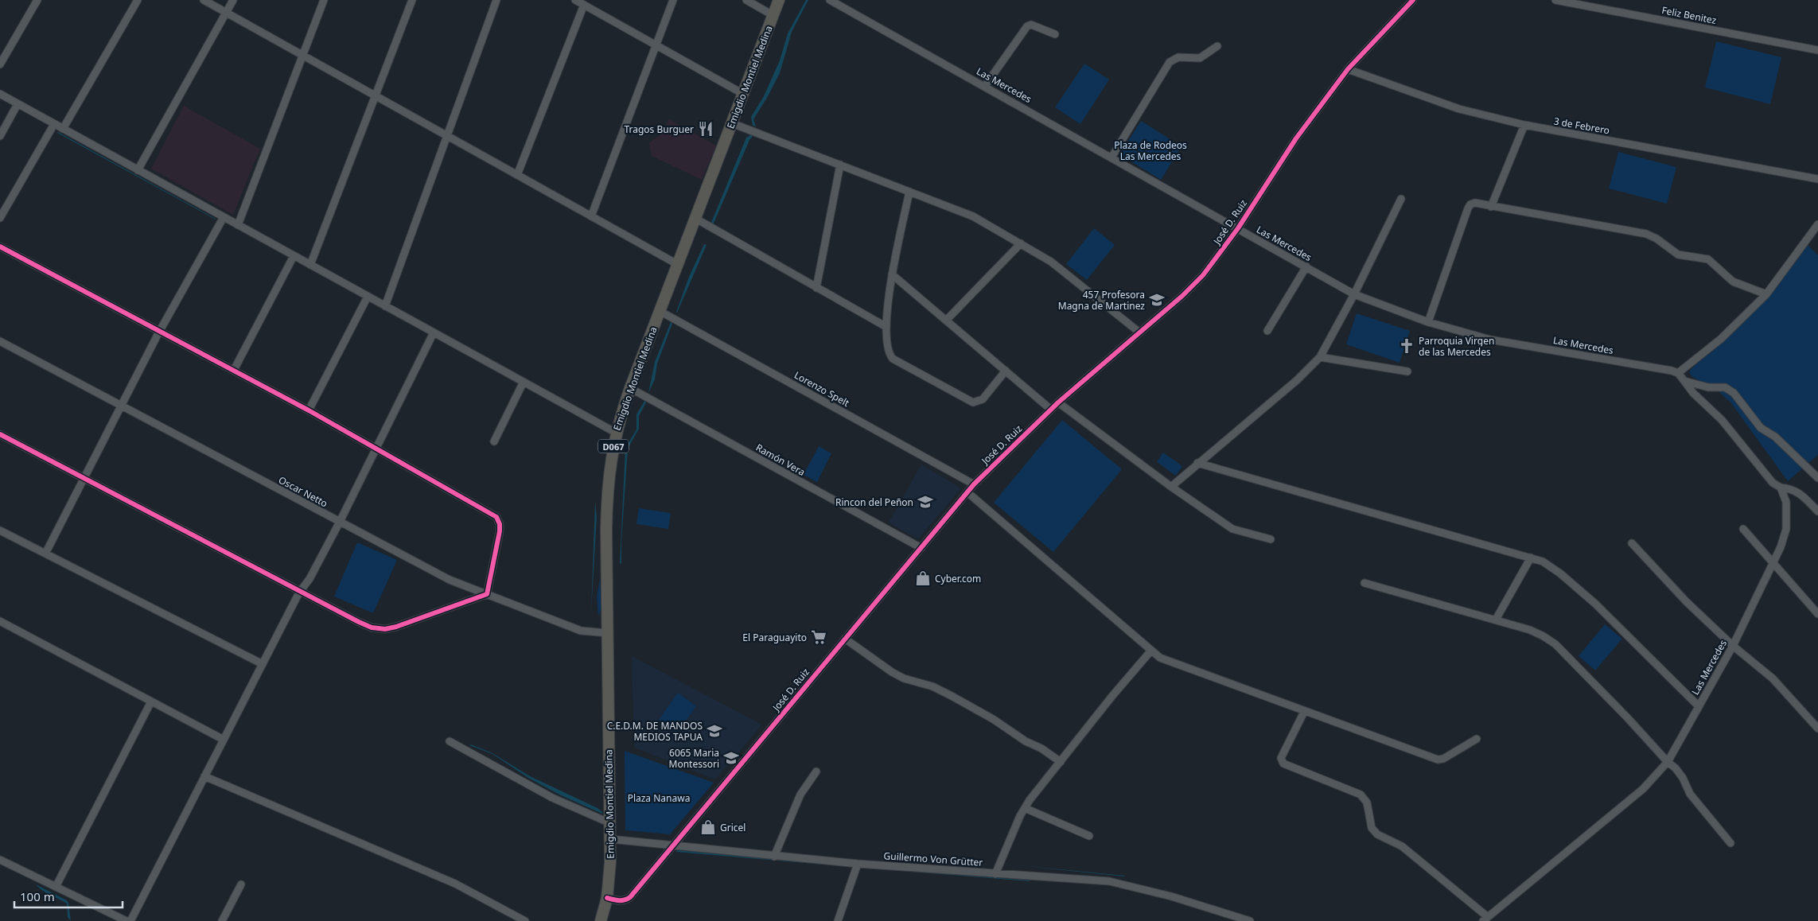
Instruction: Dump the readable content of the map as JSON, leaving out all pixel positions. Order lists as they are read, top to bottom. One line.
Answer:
{"streets":{"main road":["Emigdio Montiel Medina","D067"],"street":["Feliz Benitez","Las Mercedes","3 de Febrero","José D. Ruiz","Lorenzo Spelt","Ramón Vera","Oscar Netto","Guillermo Von Grütter"]},"crossings":[["Emigdio Montiel Medina","José D. Ruiz"],["Emigdio Montiel Medina","Lorenzo Spelt"],["Emigdio Montiel Medina","Ramón Vera"],["Emigdio Montiel Medina","Oscar Netto"],["Emigdio Montiel Medina","Guillermo Von Grütter"],["Las Mercedes","José D. Ruiz"],["3 de Febrero","José D. Ruiz"],["José D. Ruiz","Lorenzo Spelt"],["José D. Ruiz","Ramón Vera"],["José D. Ruiz","Guillermo Von Grütter"]],"parks":["Plaza de Rodeos Las Mercedes","Plaza Nanawa"],"places":{"restaurant":["Tragos Burguer"],"school or university":["457 Profesora Magna de Martinez","Rincon del Peñon","C.E.D.M. DE MANDOS MEDIOS TAPUA","6065 Maria Montessori"],"church":["Parroquia Virgen de las Mercedes"],"shop":["Cyber.com","Gricel"],"supermarket":["El Paraguayito"]},"scale_bar":"100 m"}
